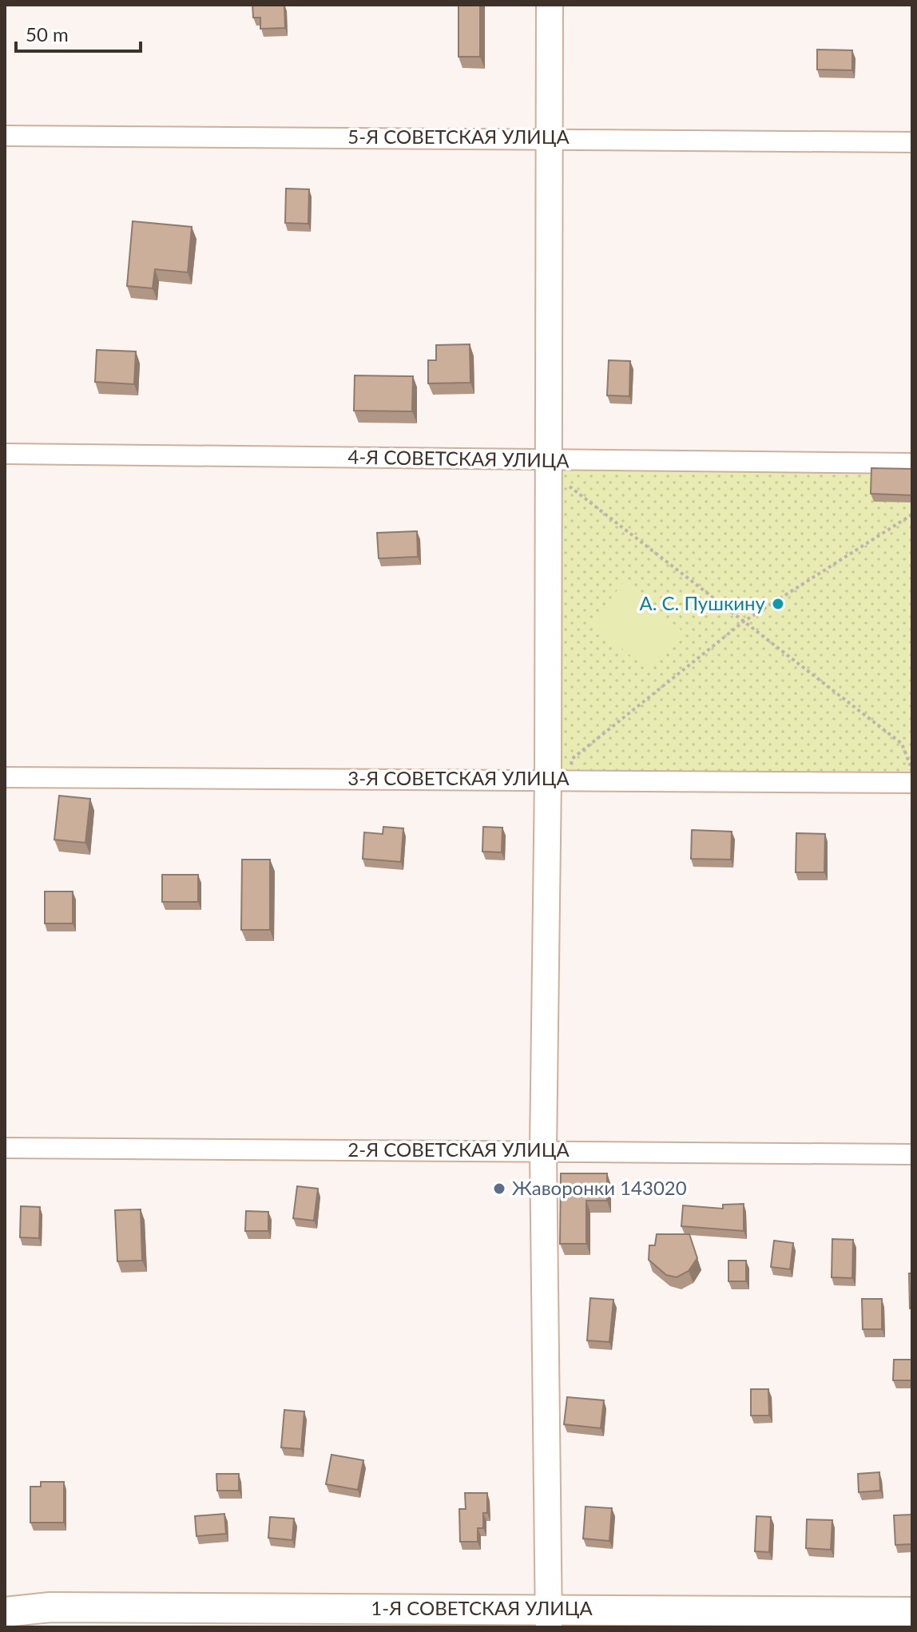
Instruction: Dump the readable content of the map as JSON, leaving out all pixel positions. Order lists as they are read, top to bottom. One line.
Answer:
{"streets":{"main road":["1-Я СОВЕТСКАЯ УЛИЦА"],"street":["5-Я СОВЕТСКАЯ УЛИЦА","4-Я СОВЕТСКАЯ УЛИЦА","3-Я СОВЕТСКАЯ УЛИЦА","2-Я СОВЕТСКАЯ УЛИЦА"]},"places":["А. С. Пушкину","Жаворонки 143020"],"scale_bar":"50 m"}
